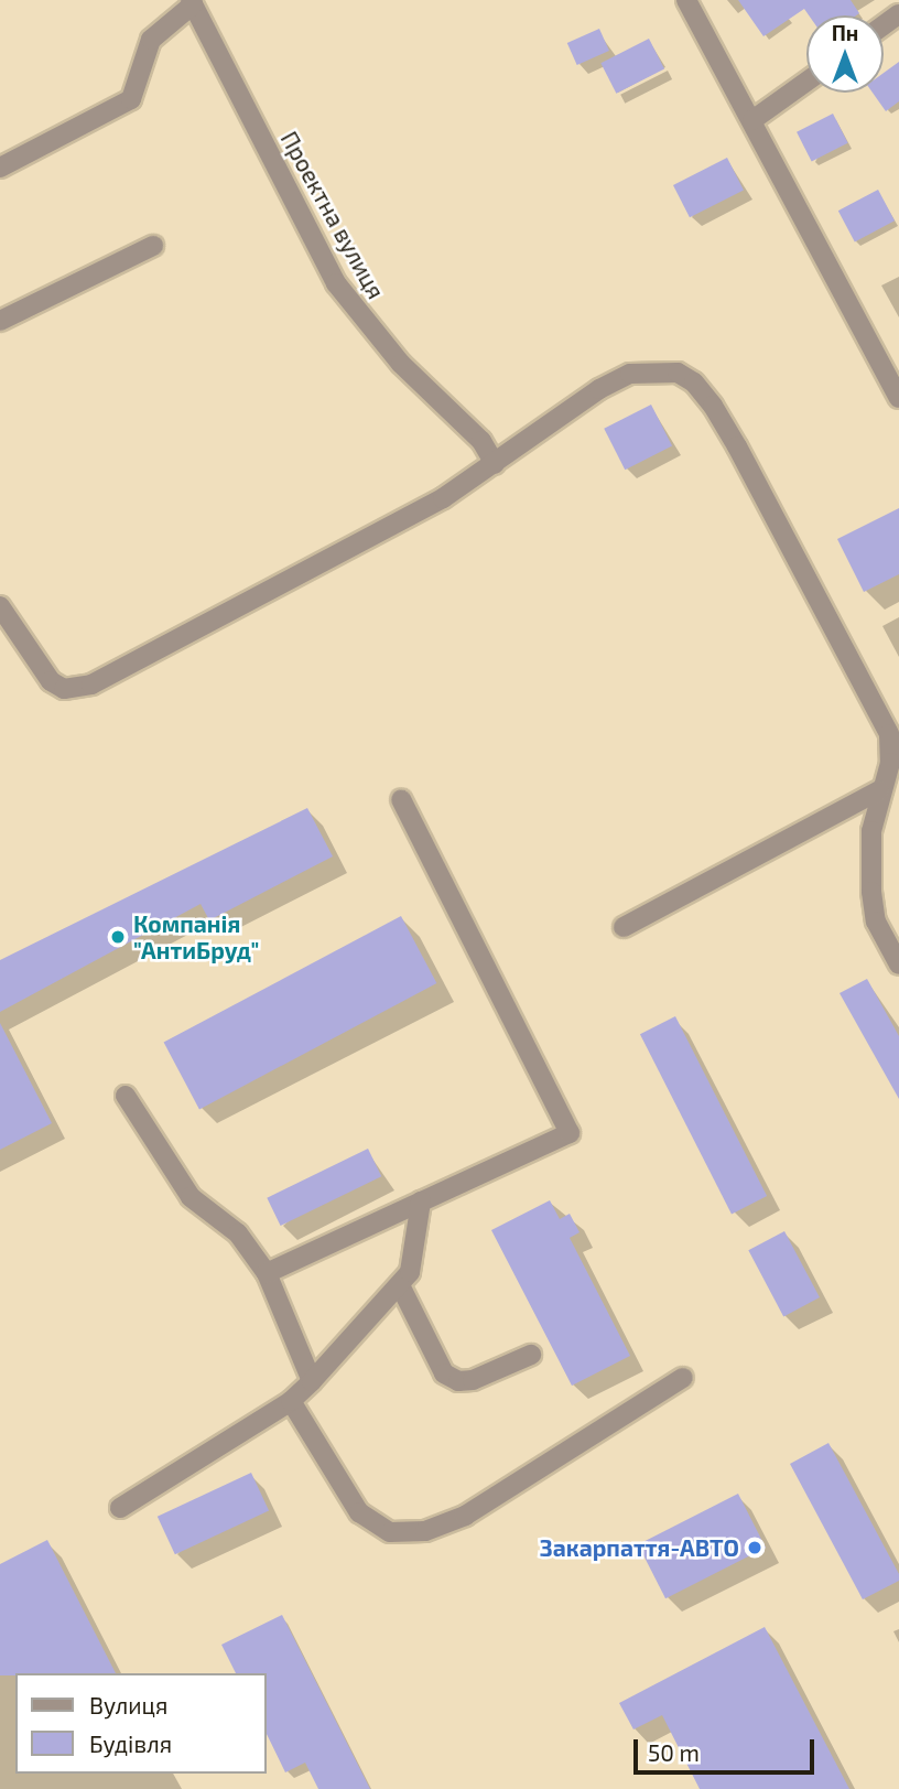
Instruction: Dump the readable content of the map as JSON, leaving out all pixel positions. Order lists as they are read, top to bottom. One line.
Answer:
{"streets":{"street":["Проектна вулиця"]},"places":["Компанія \"АнтиБруд\"","Закарпаття-АВТО"],"legend":["Вулиця","Будівля"],"scale_bar":"50 m","north":"top"}
